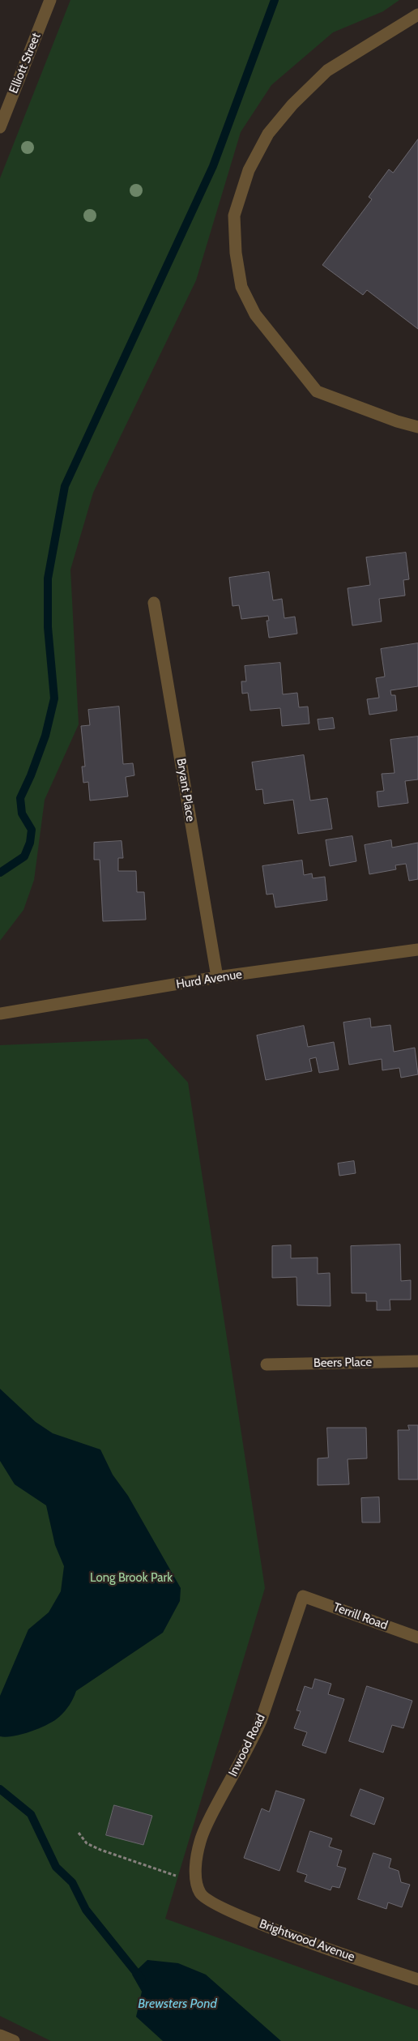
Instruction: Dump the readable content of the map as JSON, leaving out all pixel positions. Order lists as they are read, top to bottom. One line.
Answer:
{"streets":{"street":["Elliott Street","Bryant Place","Hurd Avenue","Beers Place","Terrill Road","Inwood Road","Brightwood Avenue"]},"crossings":[["Bryant Place","Hurd Avenue"],["Terrill Road","Inwood Road"],["Inwood Road","Brightwood Avenue"]],"water":["Brewsters Pond"],"parks":["Long Brook Park"]}
